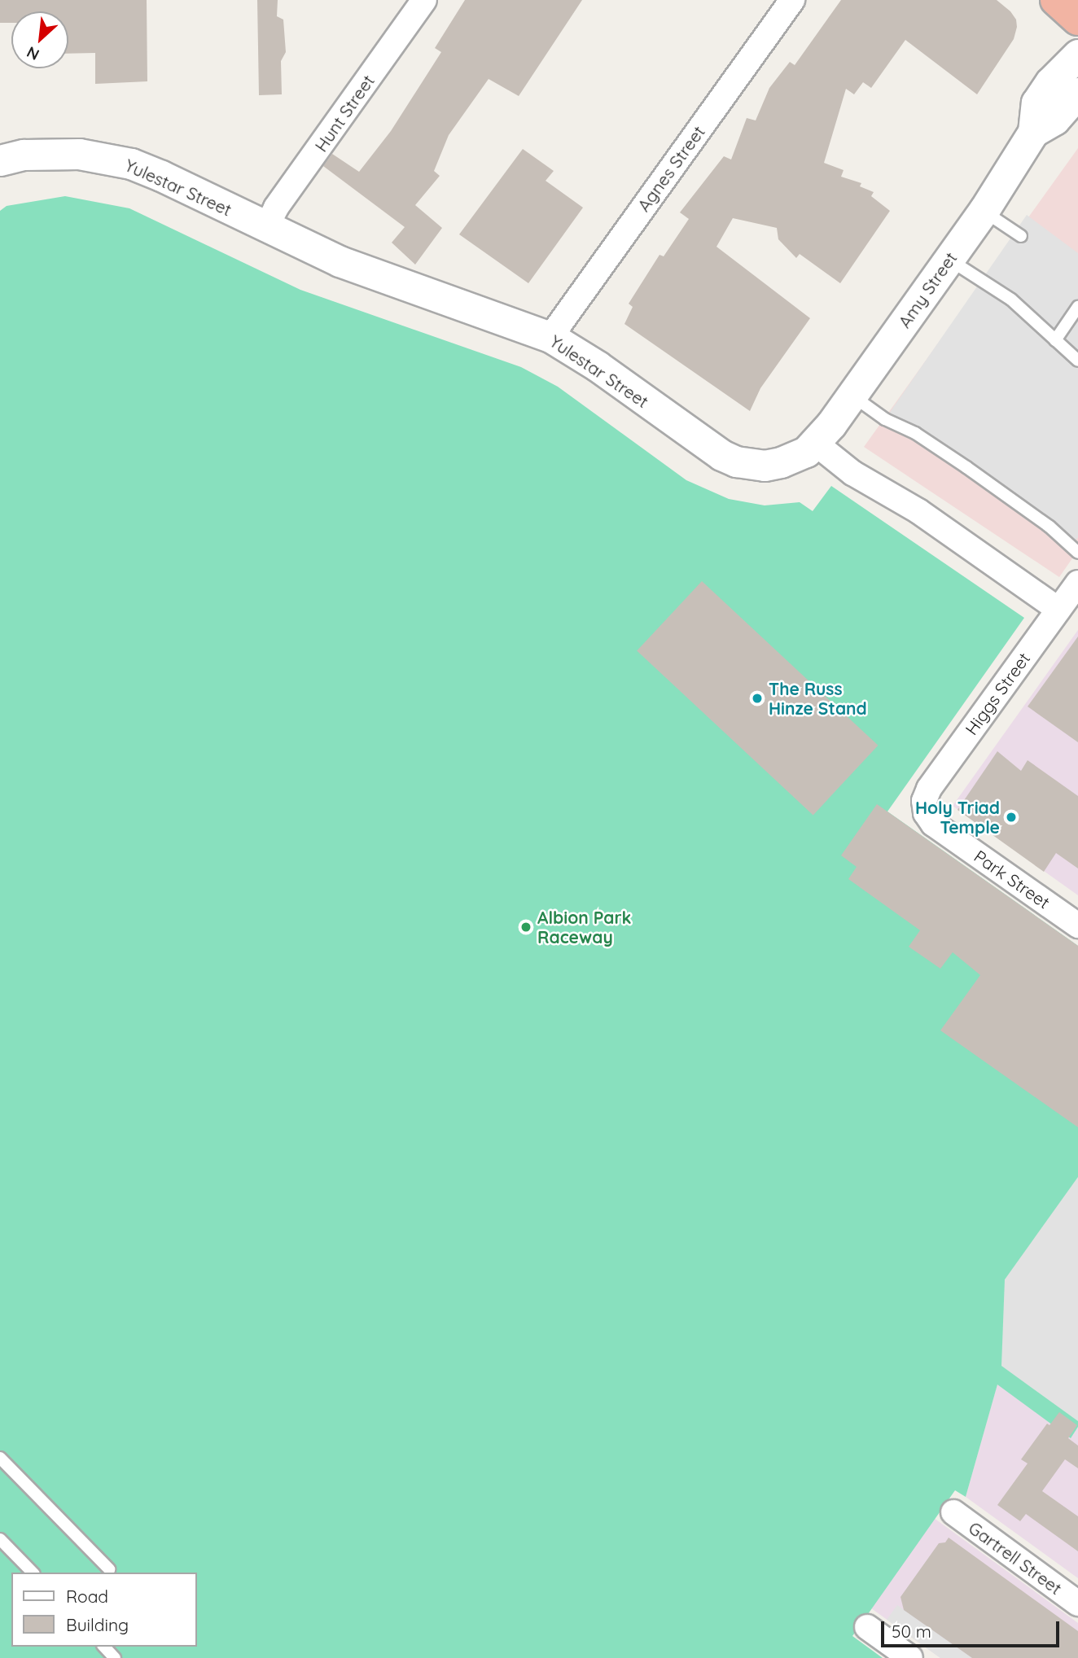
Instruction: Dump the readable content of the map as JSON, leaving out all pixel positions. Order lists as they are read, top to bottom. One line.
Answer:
{"streets":{"street":["Hunt Street","Agnes Street","Yulestar Street","Amy Street","Higgs Street","Park Street","Gartrell Street"]},"crossings":[["Hunt Street","Yulestar Street"],["Agnes Street","Yulestar Street"],["Yulestar Street","Amy Street"],["Higgs Street","Park Street"]],"places":["The Russ Hinze Stand","Holy Triad Temple","Albion Park Raceway"],"legend":["Road","Building"],"scale_bar":"50 m","north":"bottom left"}
